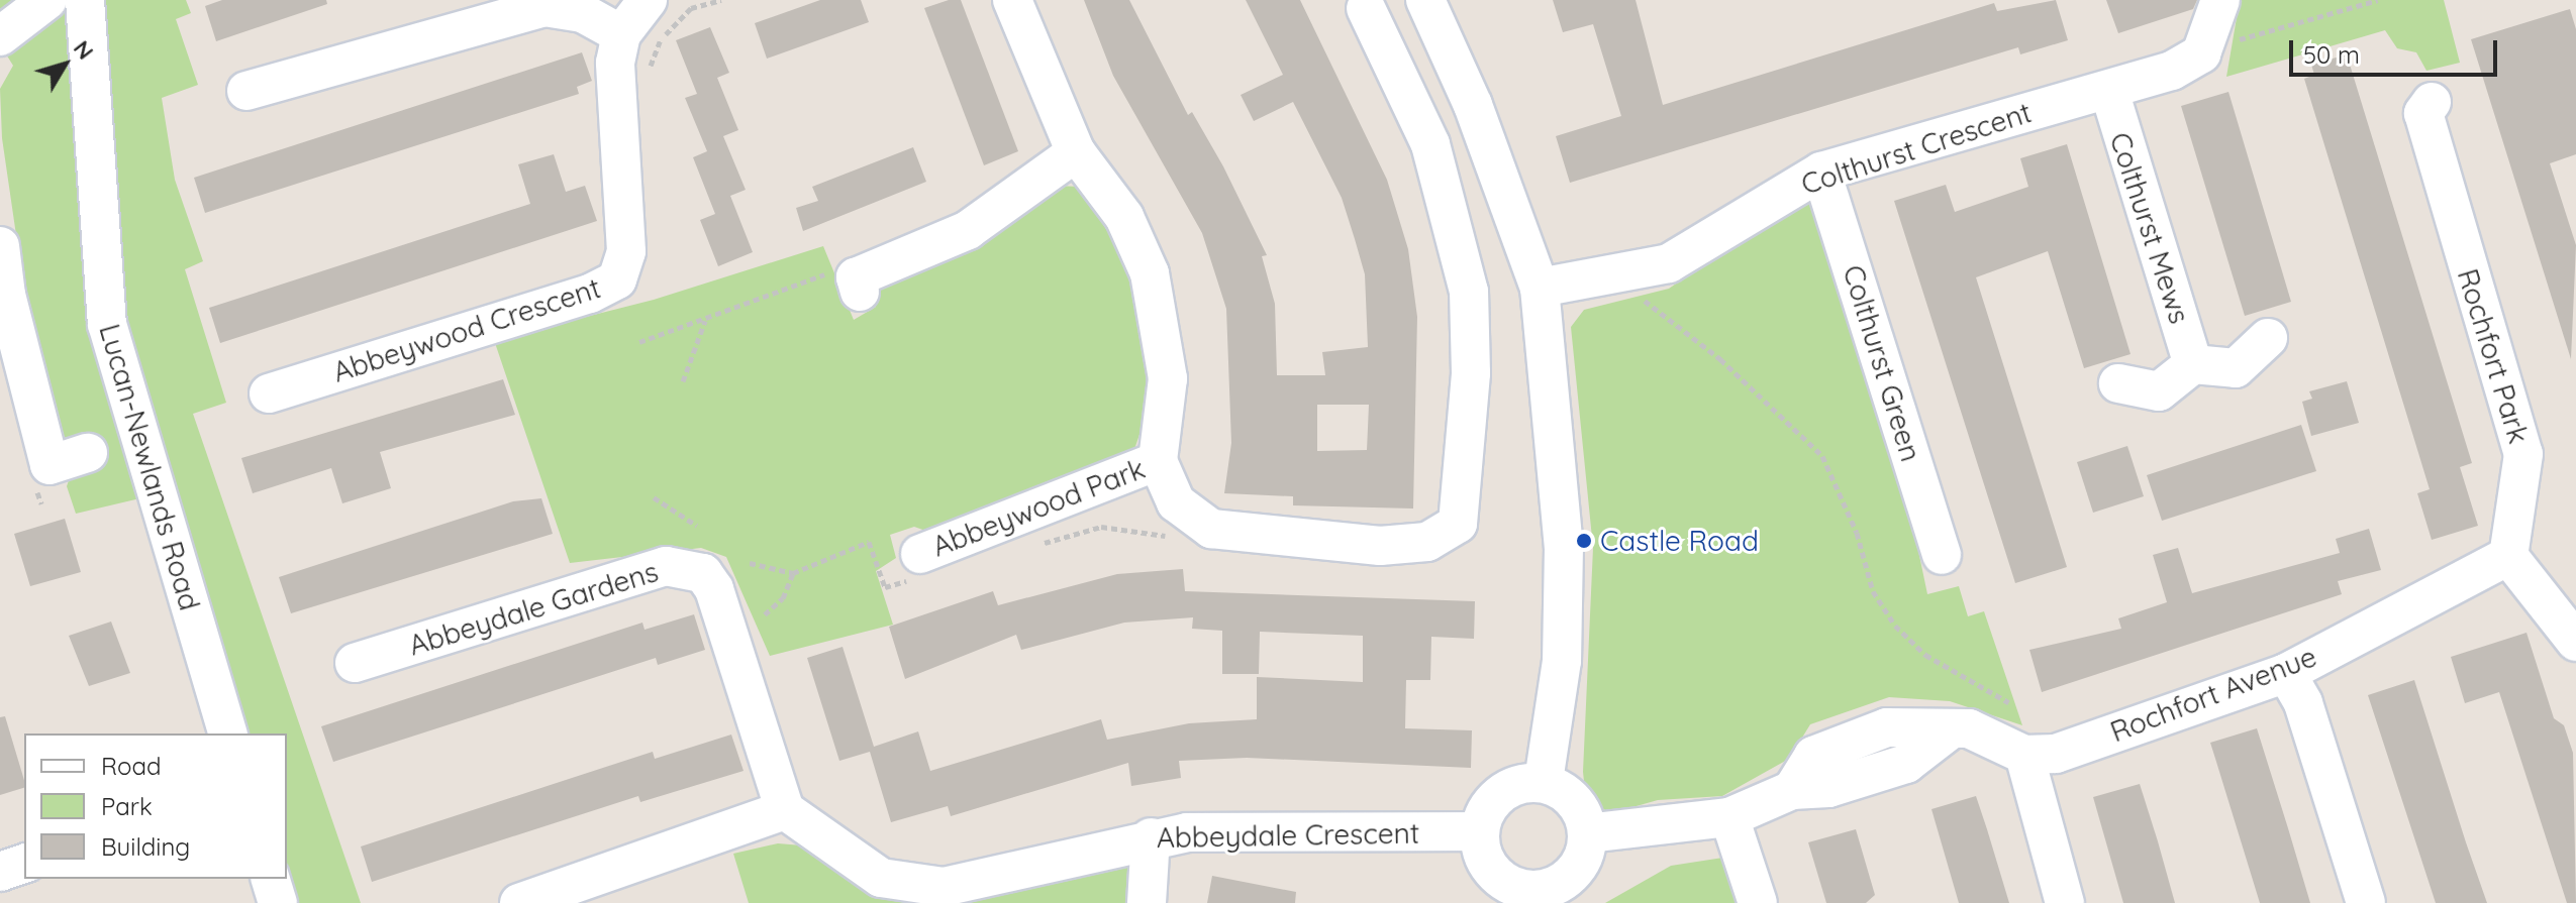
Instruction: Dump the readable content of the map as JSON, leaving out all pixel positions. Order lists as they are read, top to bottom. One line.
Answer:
{"streets":{"street":["Colthurst Crescent","Colthurst Mews","Abbeywood Crescent","Rochfort Park","Colthurst Green","Lucan-Newlands Road","Abbeywood Park","Abbeydale Gardens","Rochfort Avenue","Abbeydale Crescent"]},"crossings":[["Colthurst Crescent","Colthurst Mews"],["Colthurst Crescent","Colthurst Green"],["Rochfort Park","Rochfort Avenue"],["Abbeydale Gardens","Abbeydale Crescent"]],"places":["Castle Road"],"legend":["Road","Park","Building"],"scale_bar":"50 m","north":"top right"}
